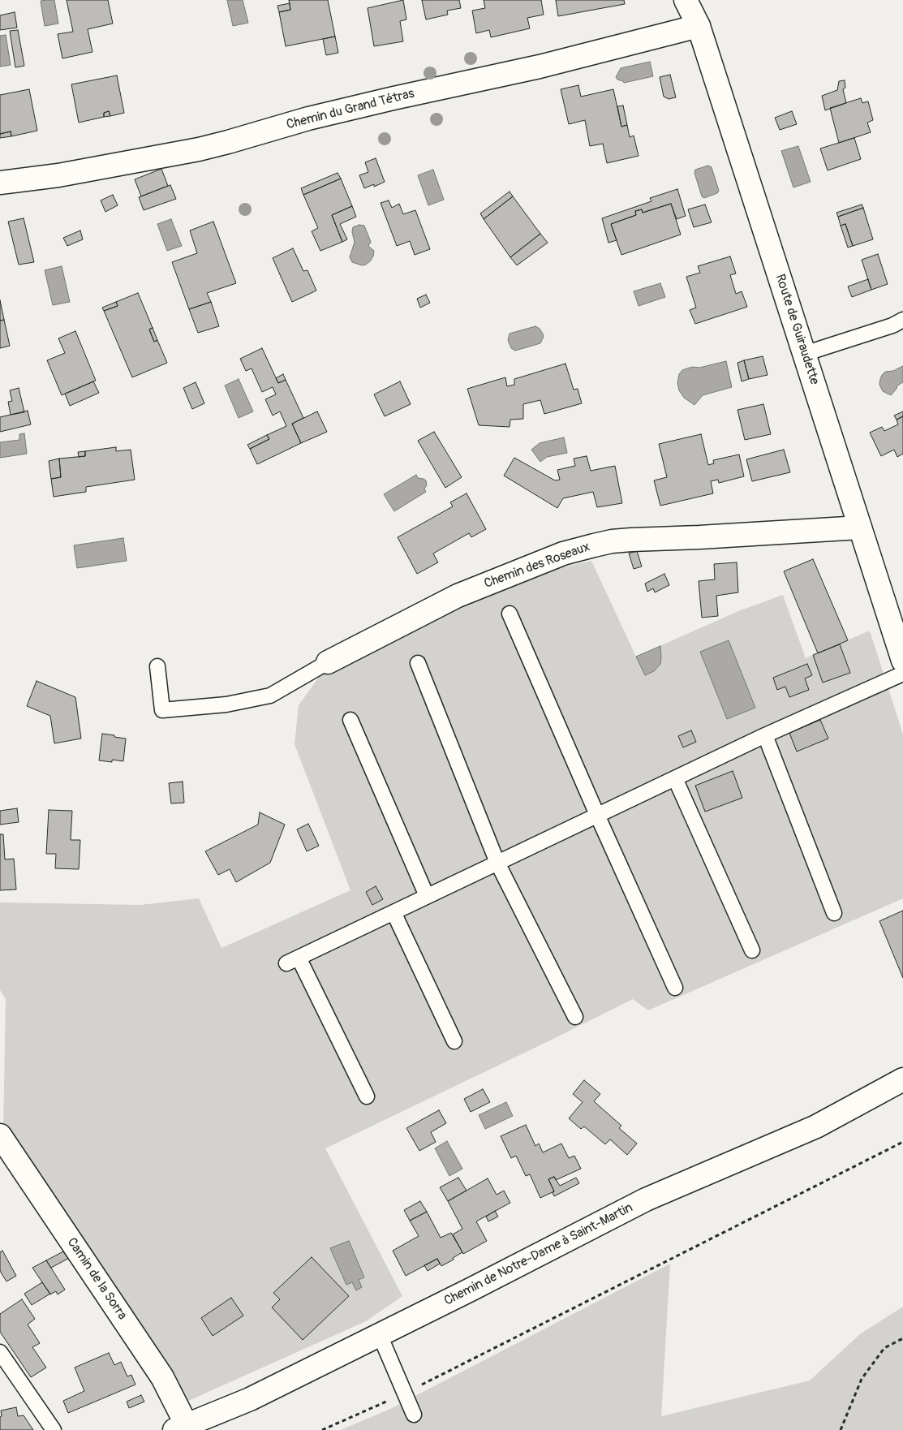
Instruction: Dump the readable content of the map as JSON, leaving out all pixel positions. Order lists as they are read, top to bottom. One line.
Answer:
{"streets":{"street":["Chemin du Grand Tétras","Route de Guiraudette","Chemin des Roseaux","Chemin de Notre-Dame à Saint-Martin","Camin de la Sorra"]},"crossings":[["Chemin du Grand Tétras","Route de Guiraudette"],["Route de Guiraudette","Chemin des Roseaux"],["Chemin de Notre-Dame à Saint-Martin","Camin de la Sorra"]]}
